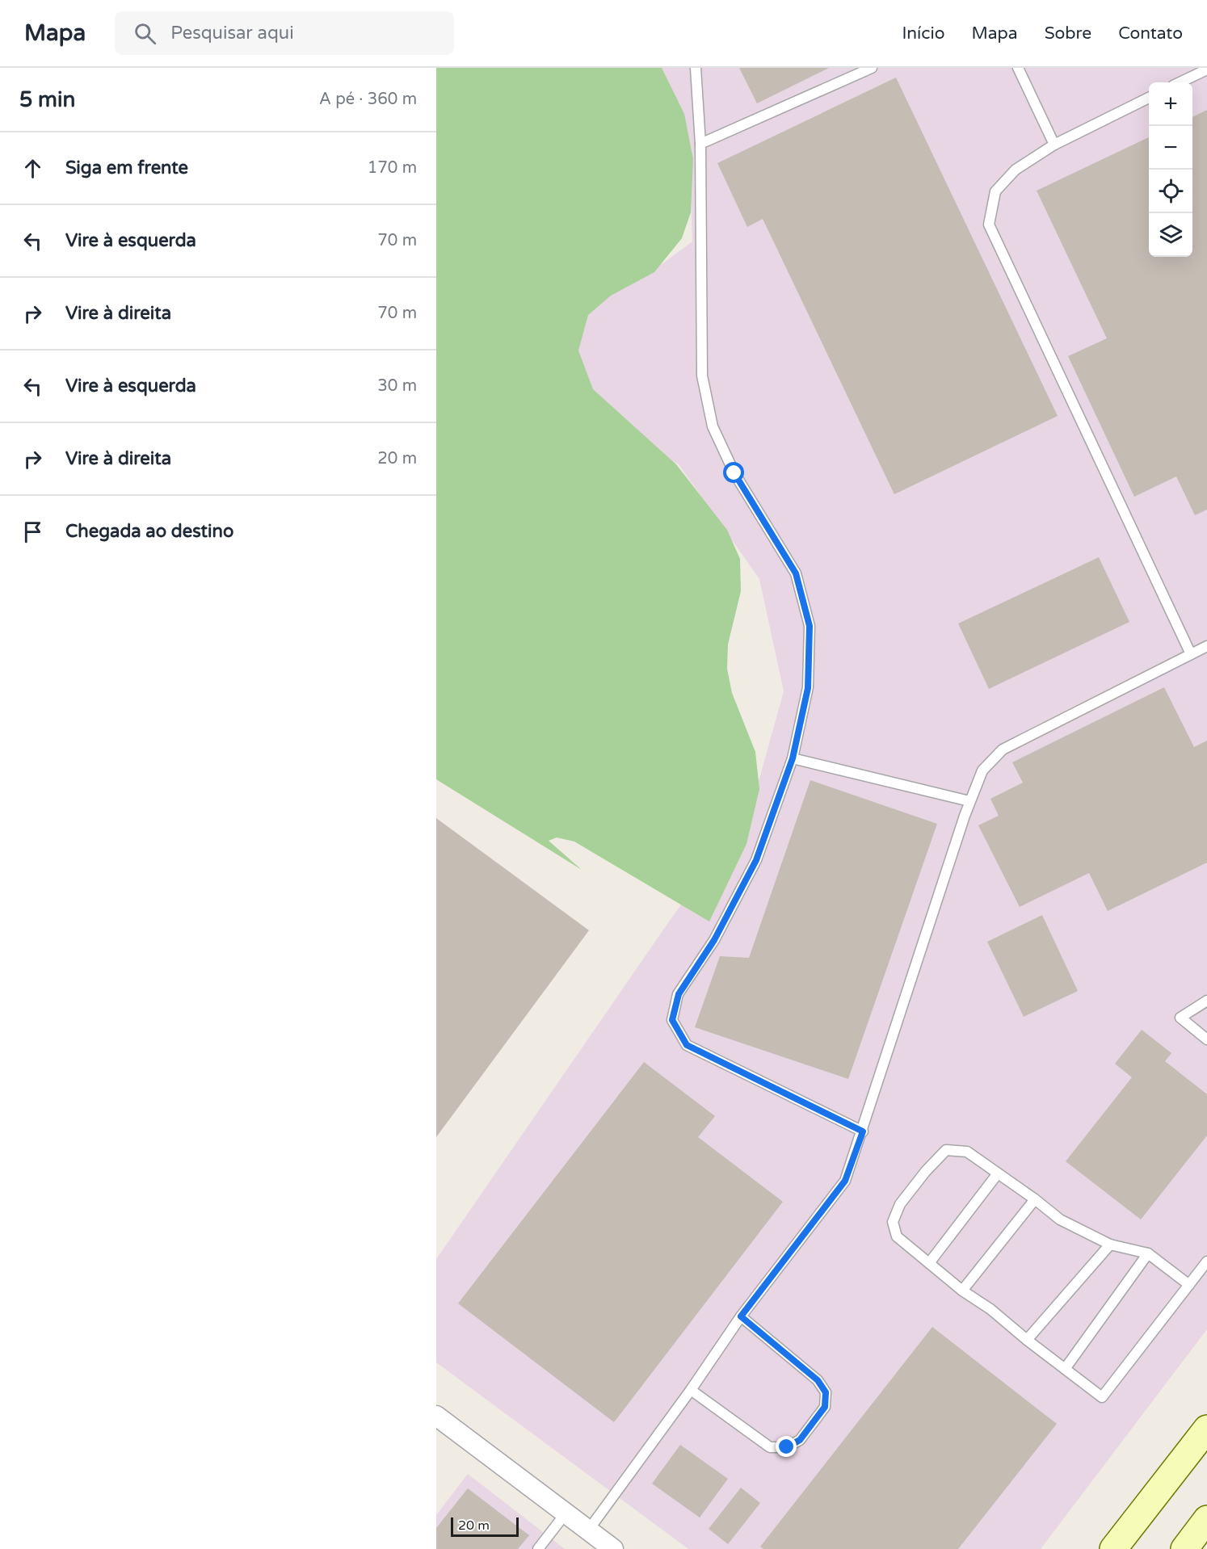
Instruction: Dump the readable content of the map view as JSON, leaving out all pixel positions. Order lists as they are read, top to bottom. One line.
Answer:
{"scale_bar":"20 m","page":{"header":"Mapa","search":"Pesquisar aqui","nav":["Início","Mapa","Sobre","Contato"],"heading":["5 min","A pé · 360 m"],"map_buttons":["+","−"],"list":[["Siga em frente","170 m"],["Vire à esquerda","70 m"],["Vire à direita","70 m"],["Vire à esquerda","30 m"],["Vire à direita","20 m"],"Chegada ao destino"],"scale":"20 m"}}
